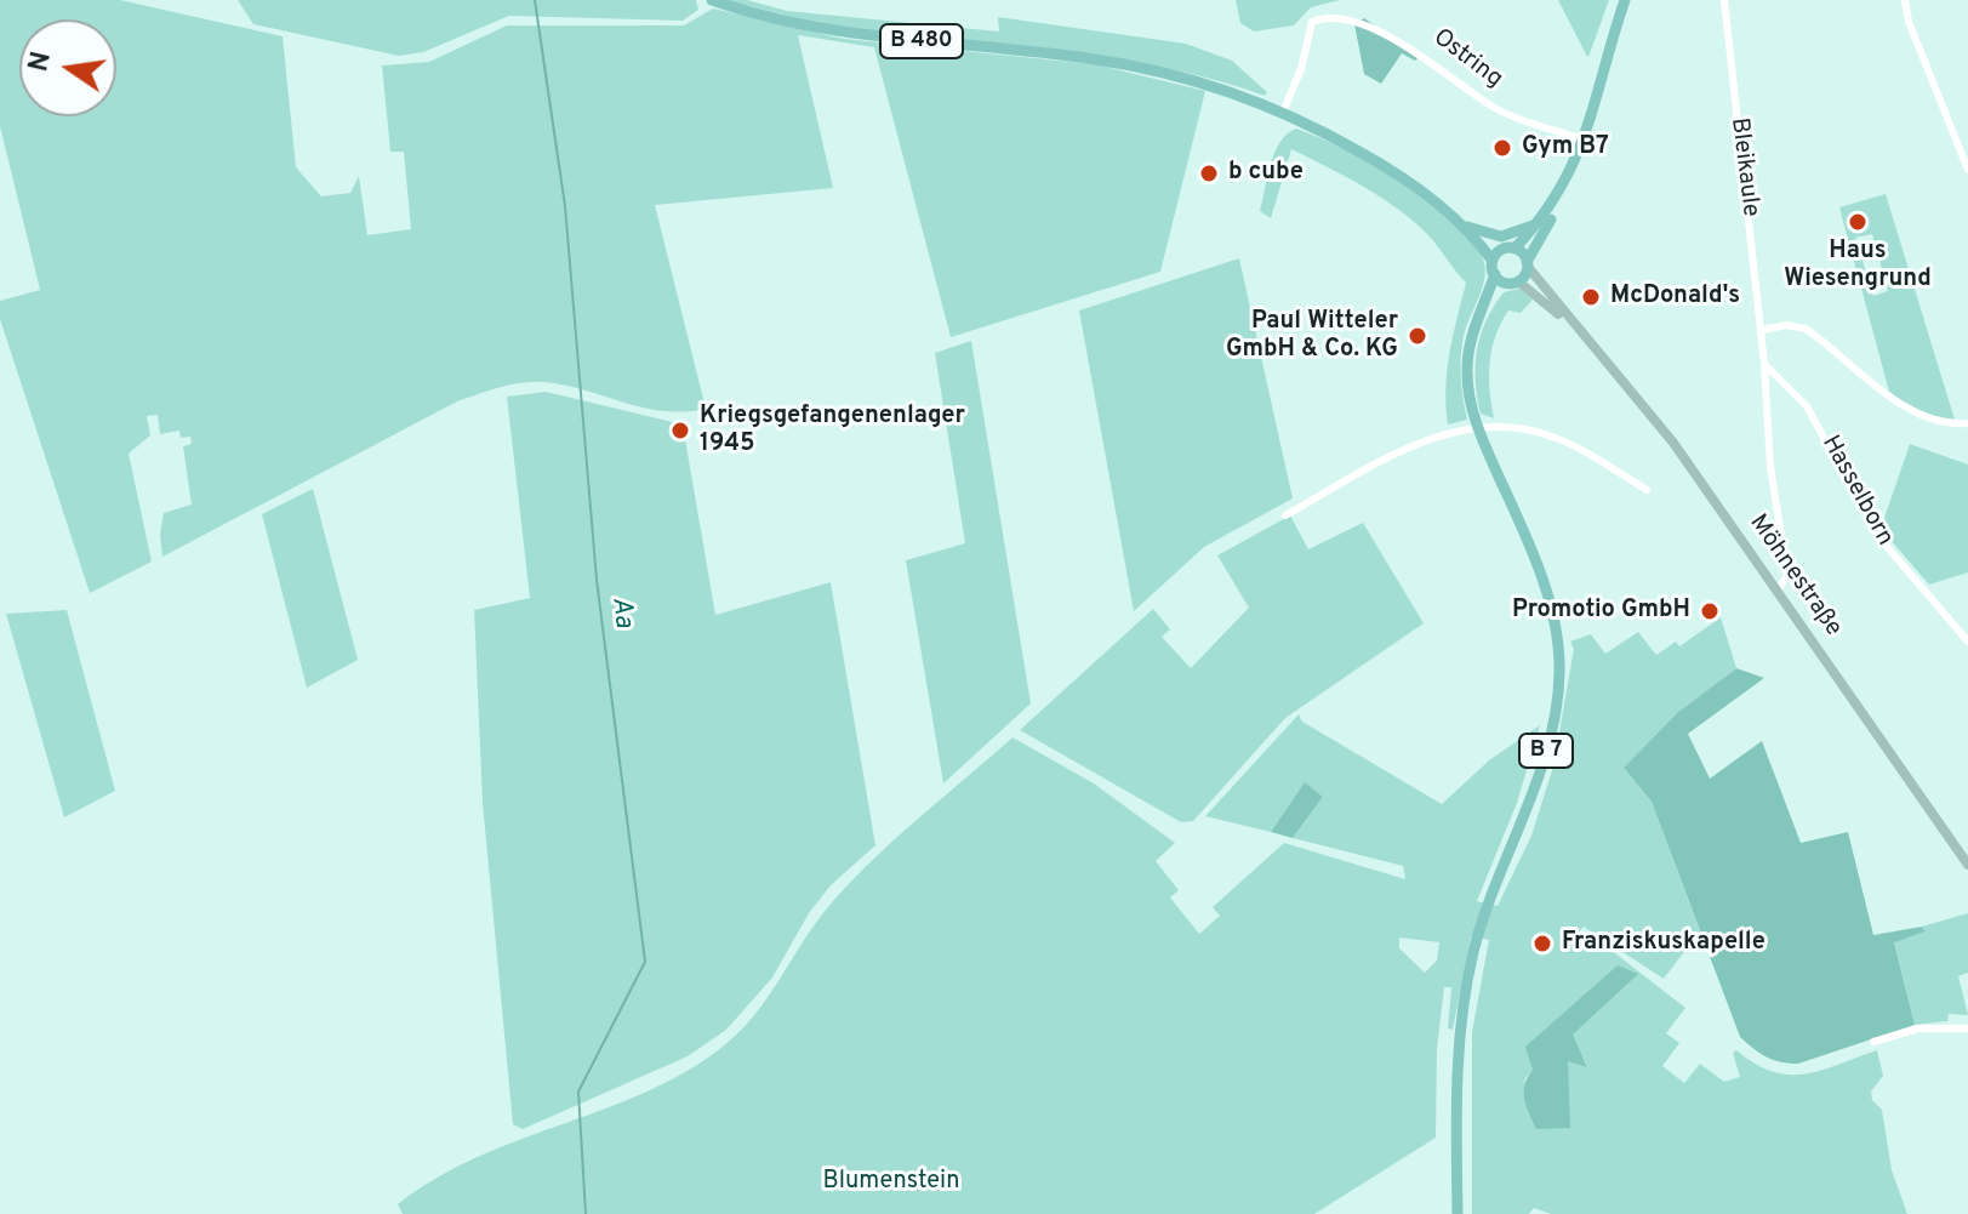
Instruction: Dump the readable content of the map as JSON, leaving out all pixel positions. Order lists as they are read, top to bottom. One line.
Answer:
{"streets":{"main road":["B 480","B 7"],"street":["Ostring","Bleikaule","Hasselborn","Möhnestraße"]},"crossings":[["B 480","B 7"],["Ostring","B 7"],["Möhnestraße","B 7"]],"water":["Aa"],"parks":["Blumenstein"],"places":["Gym B7","b cube","Haus Wiesengrund","McDonald's","Paul Witteler GmbH & Co. KG","Kriegsgefangenenlager 1945","Promotio GmbH","Franziskuskapelle"],"north":"left"}
